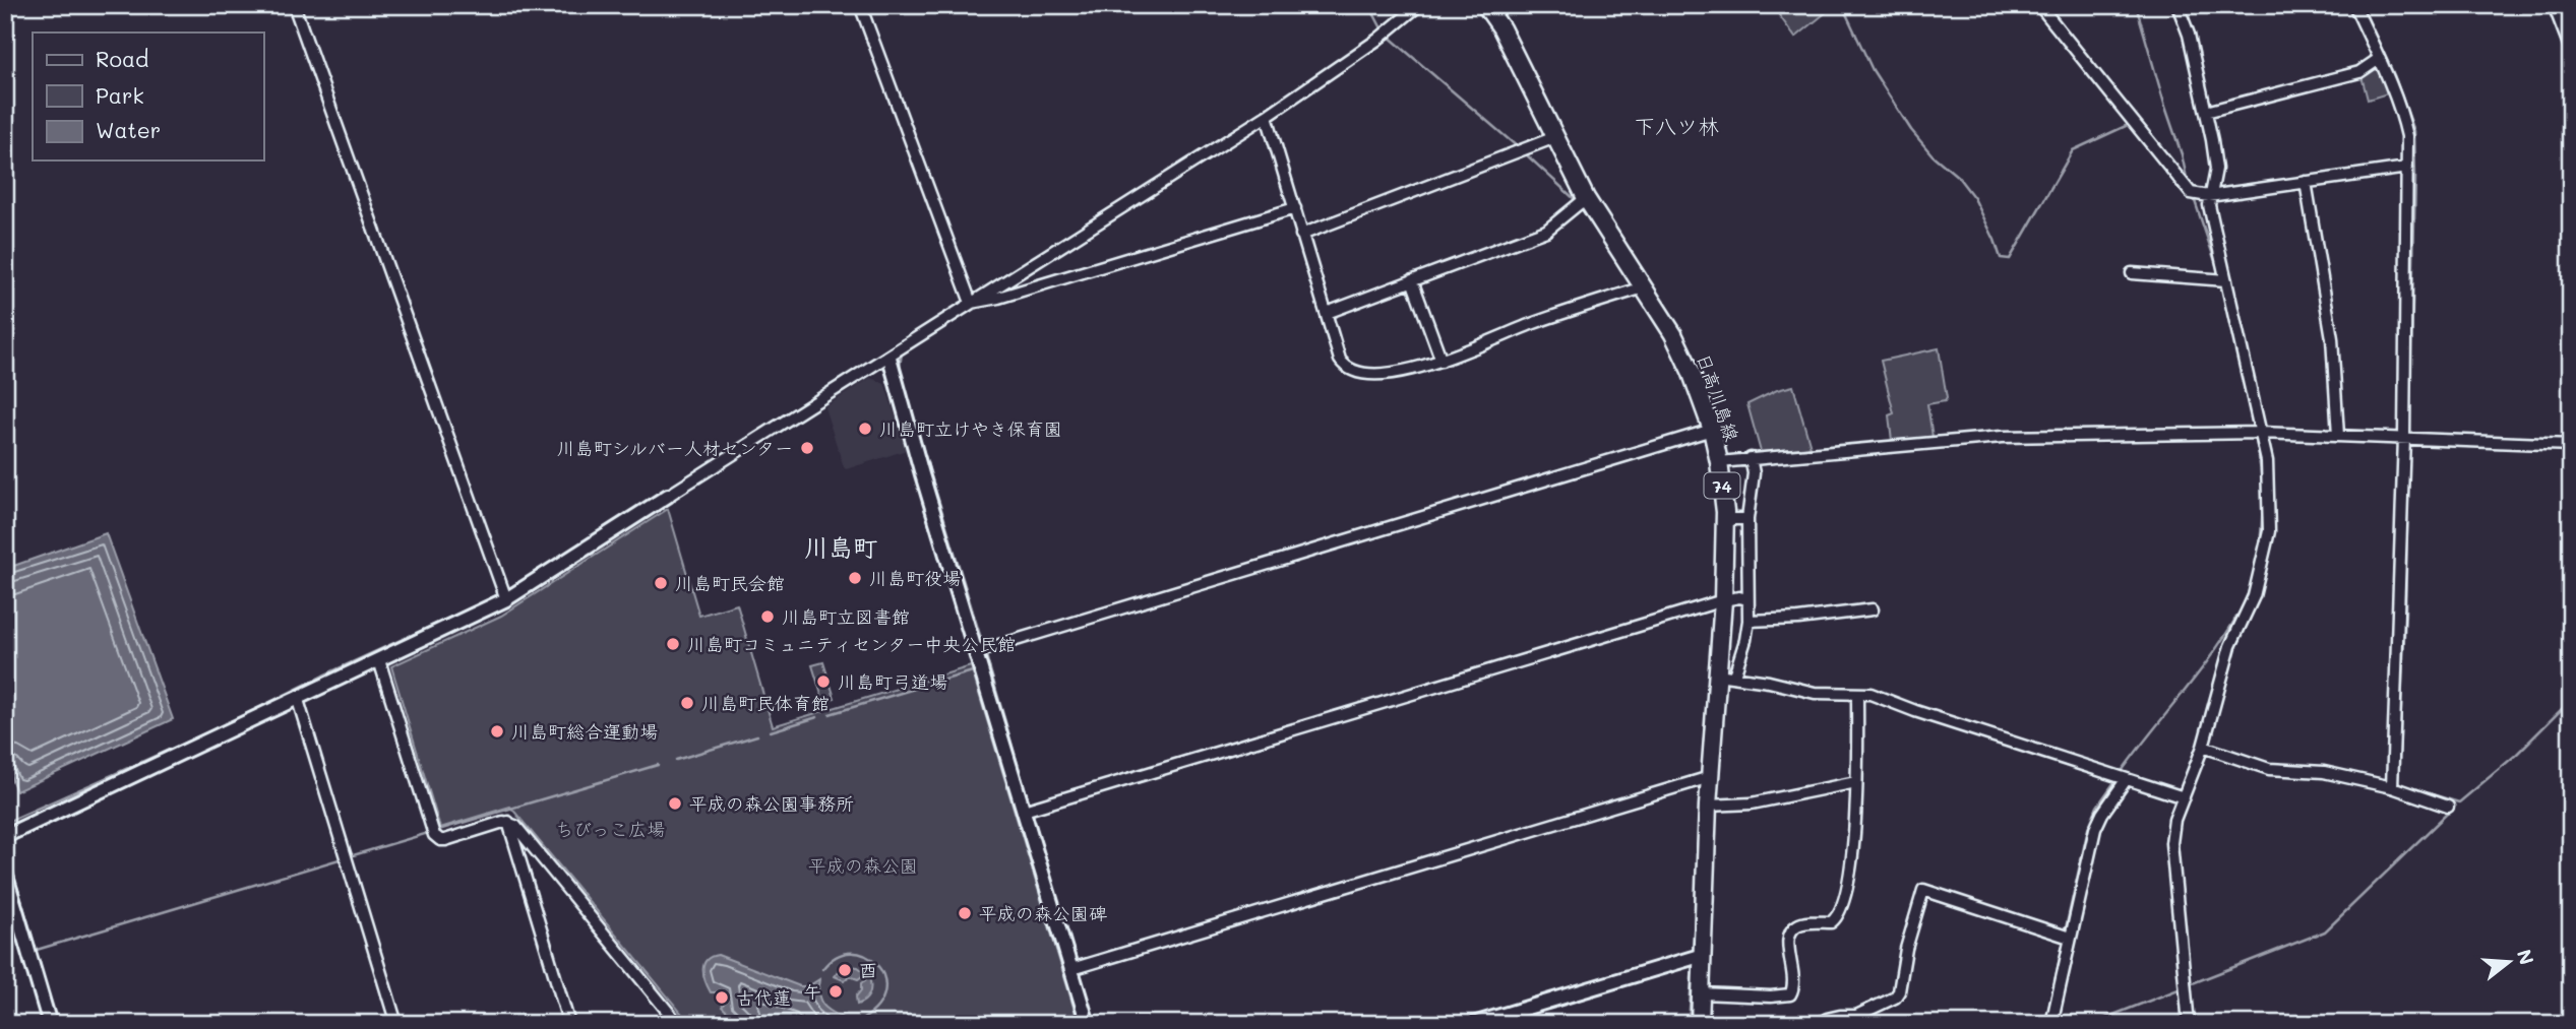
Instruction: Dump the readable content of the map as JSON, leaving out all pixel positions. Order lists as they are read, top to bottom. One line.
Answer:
{"streets":{"main road":["日高川島線","74"]},"districts":["下八ツ林","川島町"],"parks":["ちびっこ広場","平成の森公園"],"places":["川島町立けやき保育園","川島町シルバー人材センター","川島町役場","川島町民会館","川島町立図書館","川島町コミュニティセンター中央公民館","川島町弓道場","川島町民体育館","川島町総合運動場","平成の森公園事務所","平成の森公園碑","酉","午","古代蓮"],"legend":["Road","Park","Water"],"north":"right"}
